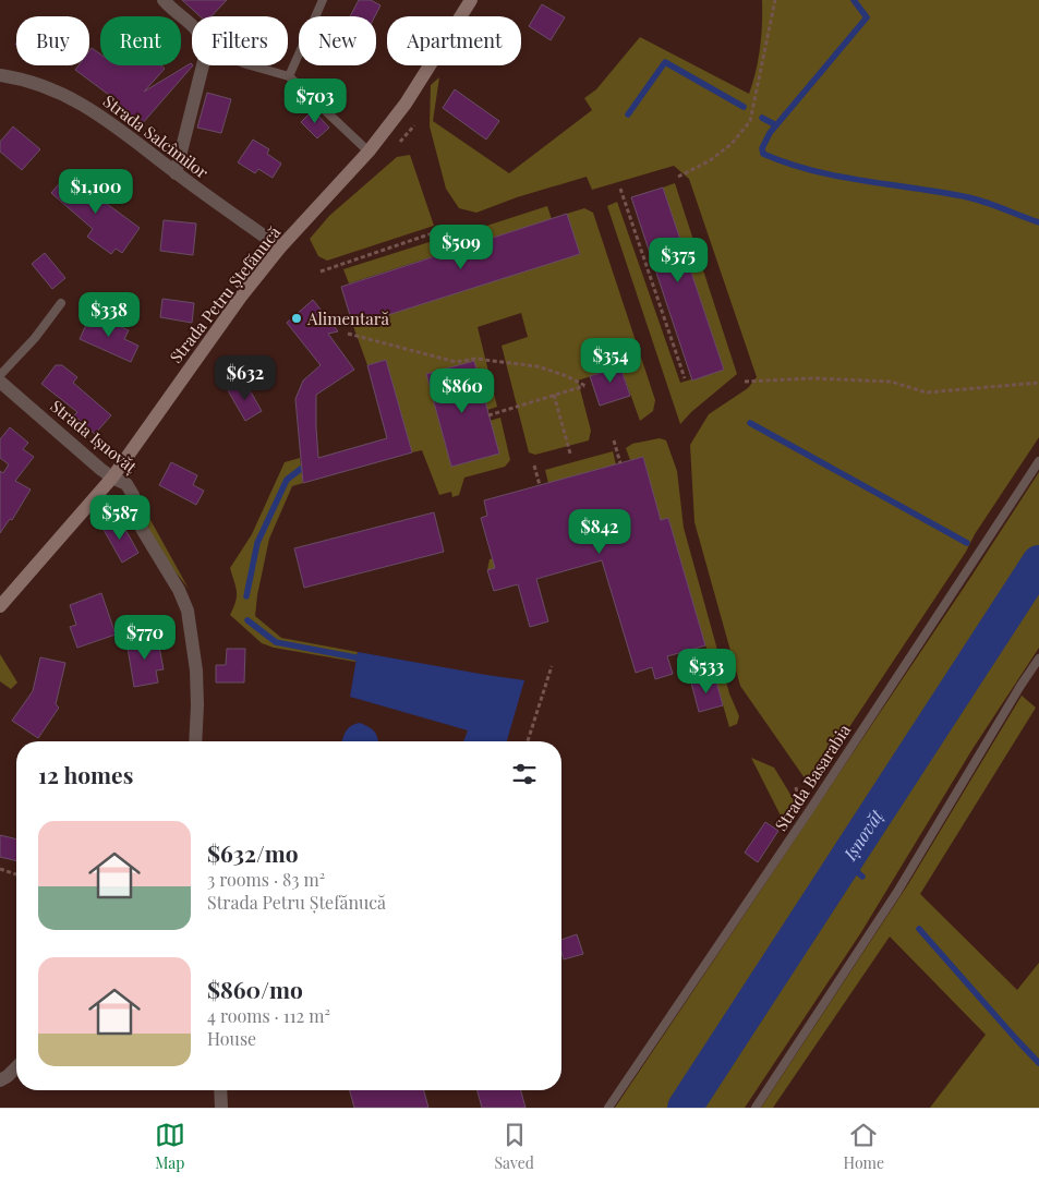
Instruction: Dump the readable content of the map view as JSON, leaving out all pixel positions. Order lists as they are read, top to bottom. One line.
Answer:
{"streets":{"main road":["Strada Petru Ștefănucă"],"street":["Strada Salcîmilor","Strada Ișnovăț"],"lane":["Strada Basarabia"]},"crossings":[["Strada Salcîmilor","Strada Petru Ștefănucă"],["Strada Petru Ștefănucă","Strada Ișnovăț"]],"water":["Ișnovăț"],"places":["Alimentară"],"page":{"chip":["Buy","Rent","Filters","New","Apartment"],"price":["$703","$1,100","$509","$375","$338","$354","$632","$860","$587","$842","$770","$533"],"heading":"12 homes","list":[{"name":"$632/mo","note":"3 rooms · 83 m² · Strada Petru Ștefănucă"},{"name":"$860/mo","note":"4 rooms · 112 m² · House"}],"tabs":["Map","Saved","Home"]}}
